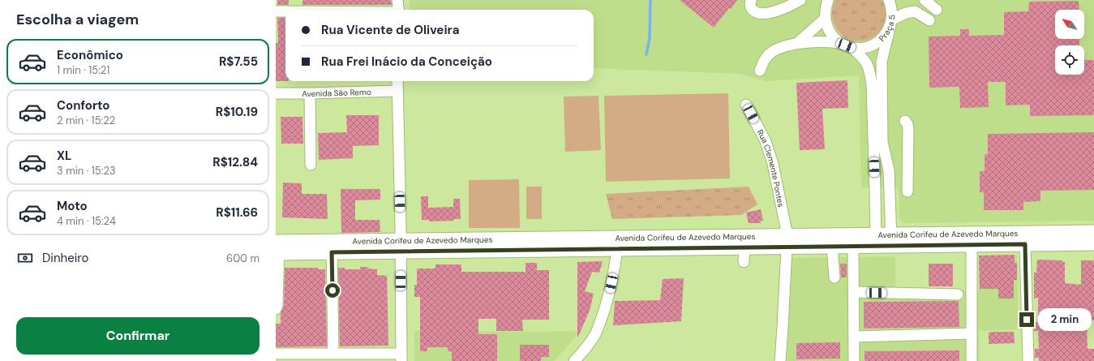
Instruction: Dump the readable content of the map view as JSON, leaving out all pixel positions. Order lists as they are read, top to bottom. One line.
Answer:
{"streets":{"main road":["Avenida Corifeu de Azevedo Marques"],"street":["Praça 5","Avenida São Remo","Rua Clemente Pontes"]},"crossings":[["Rua Clemente Pontes","Avenida Corifeu de Azevedo Marques"]],"north":"top left","page":{"heading":"Escolha a viagem","banner":["Rua Vicente de Oliveira","Rua Frei Inácio da Conceição"],"list":[{"name":"Econômico","note":"1 min · 15:21","value":"R$7.55"},{"name":"Conforto","note":"2 min · 15:22","value":"R$10.19"},{"name":"XL","note":"3 min · 15:23","value":"R$12.84"},{"name":"Moto","note":"4 min · 15:24","value":"R$11.66"}],"pay":["Dinheiro","600 m"],"bubble":"2 min","buttons":"Confirmar"}}
